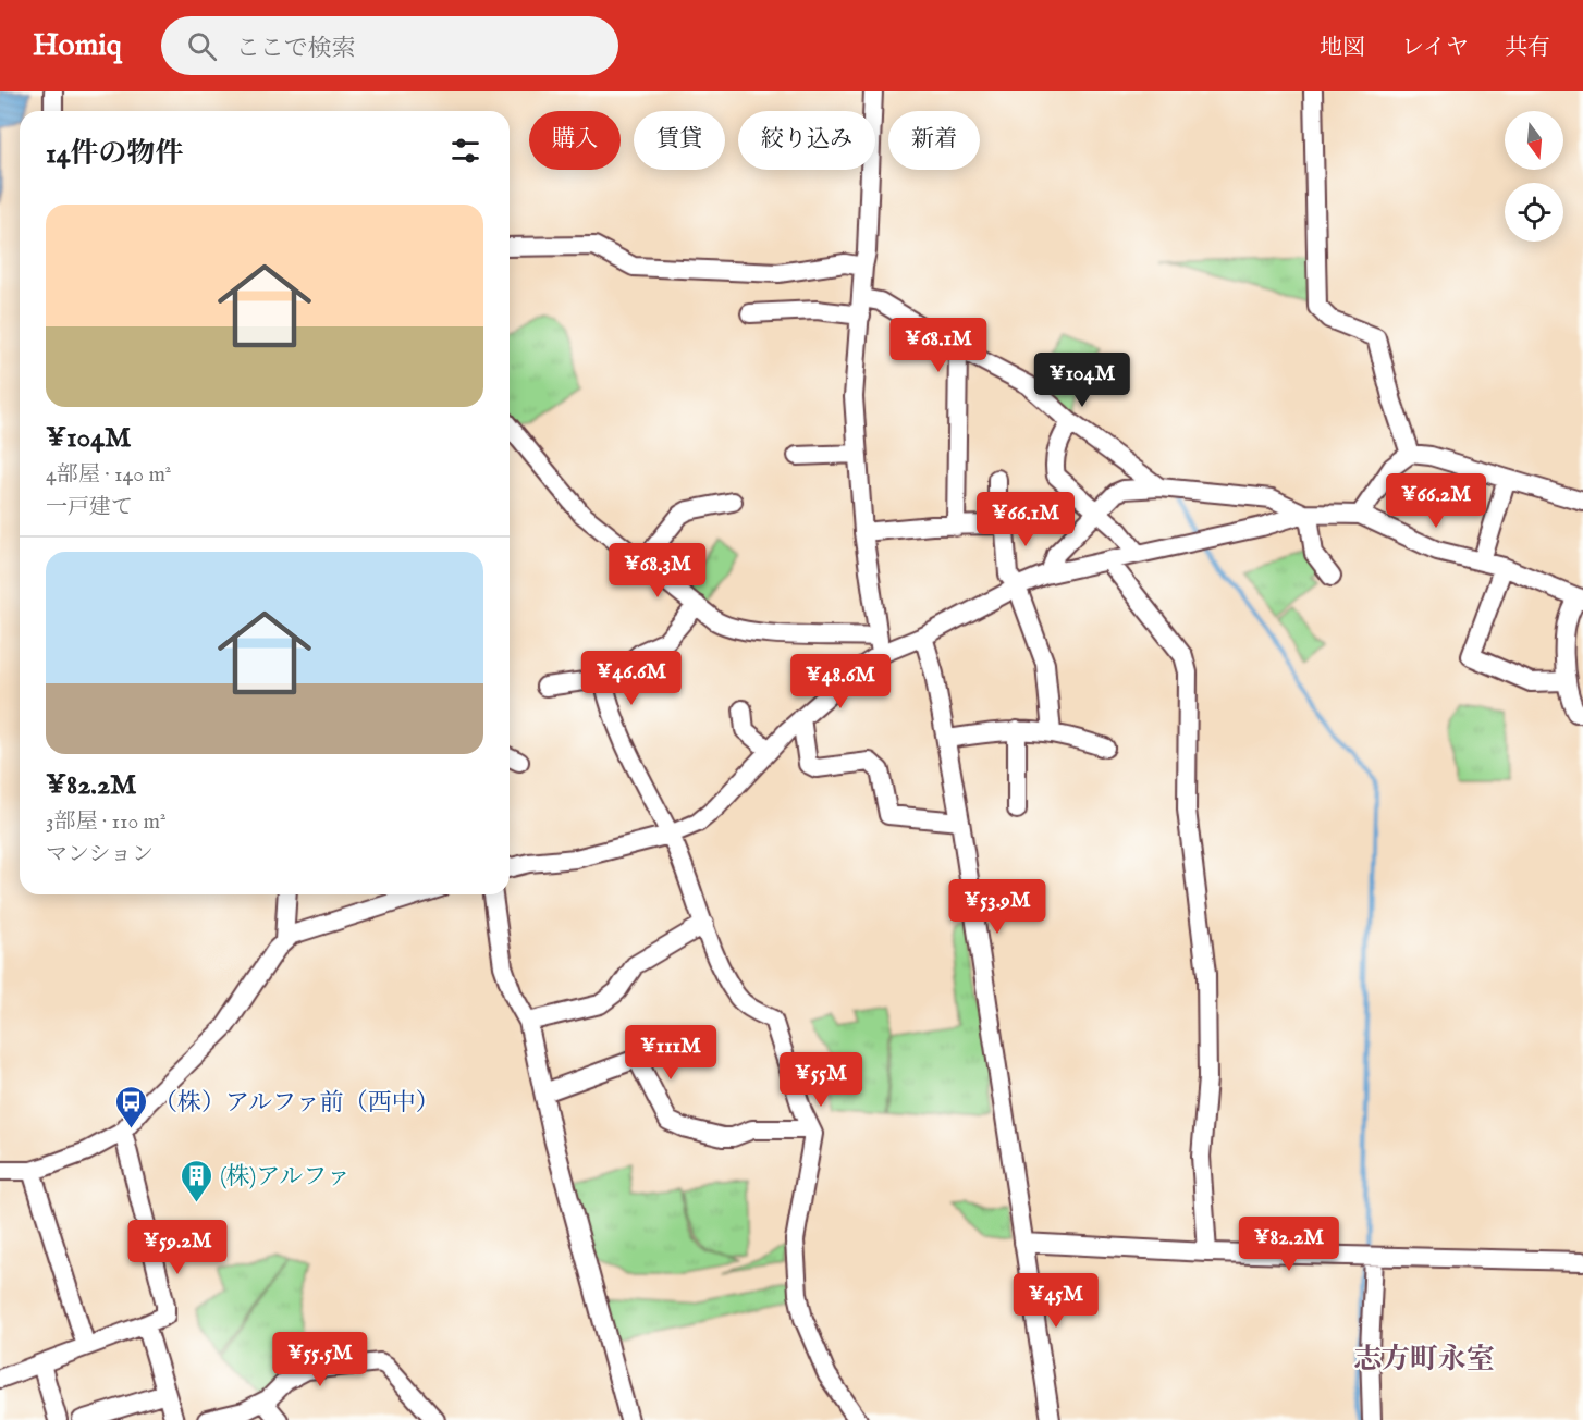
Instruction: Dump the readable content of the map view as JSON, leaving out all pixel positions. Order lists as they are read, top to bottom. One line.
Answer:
{"districts":["志方町永室"],"places":{"bus stop":["（株）アルファ前（西中）"],"building":["(株)アルファ"]},"north":"bottom","page":{"header":"Homiq","search":"ここで検索","nav":["地図","レイヤ","共有"],"chip":["購入","賃貸","絞り込み","新着"],"heading":"14件の物件","list":[{"name":"¥104M","note":"4部屋 · 140 m² · 一戸建て"},{"name":"¥82.2M","note":"3部屋 · 110 m² · マンション"}],"price":["¥68.1M","¥104M","¥66.2M","¥66.1M","¥68.3M","¥46.6M","¥48.6M","¥53.9M","¥111M","¥55M","¥82.2M","¥59.2M","¥45M","¥55.5M"]}}
